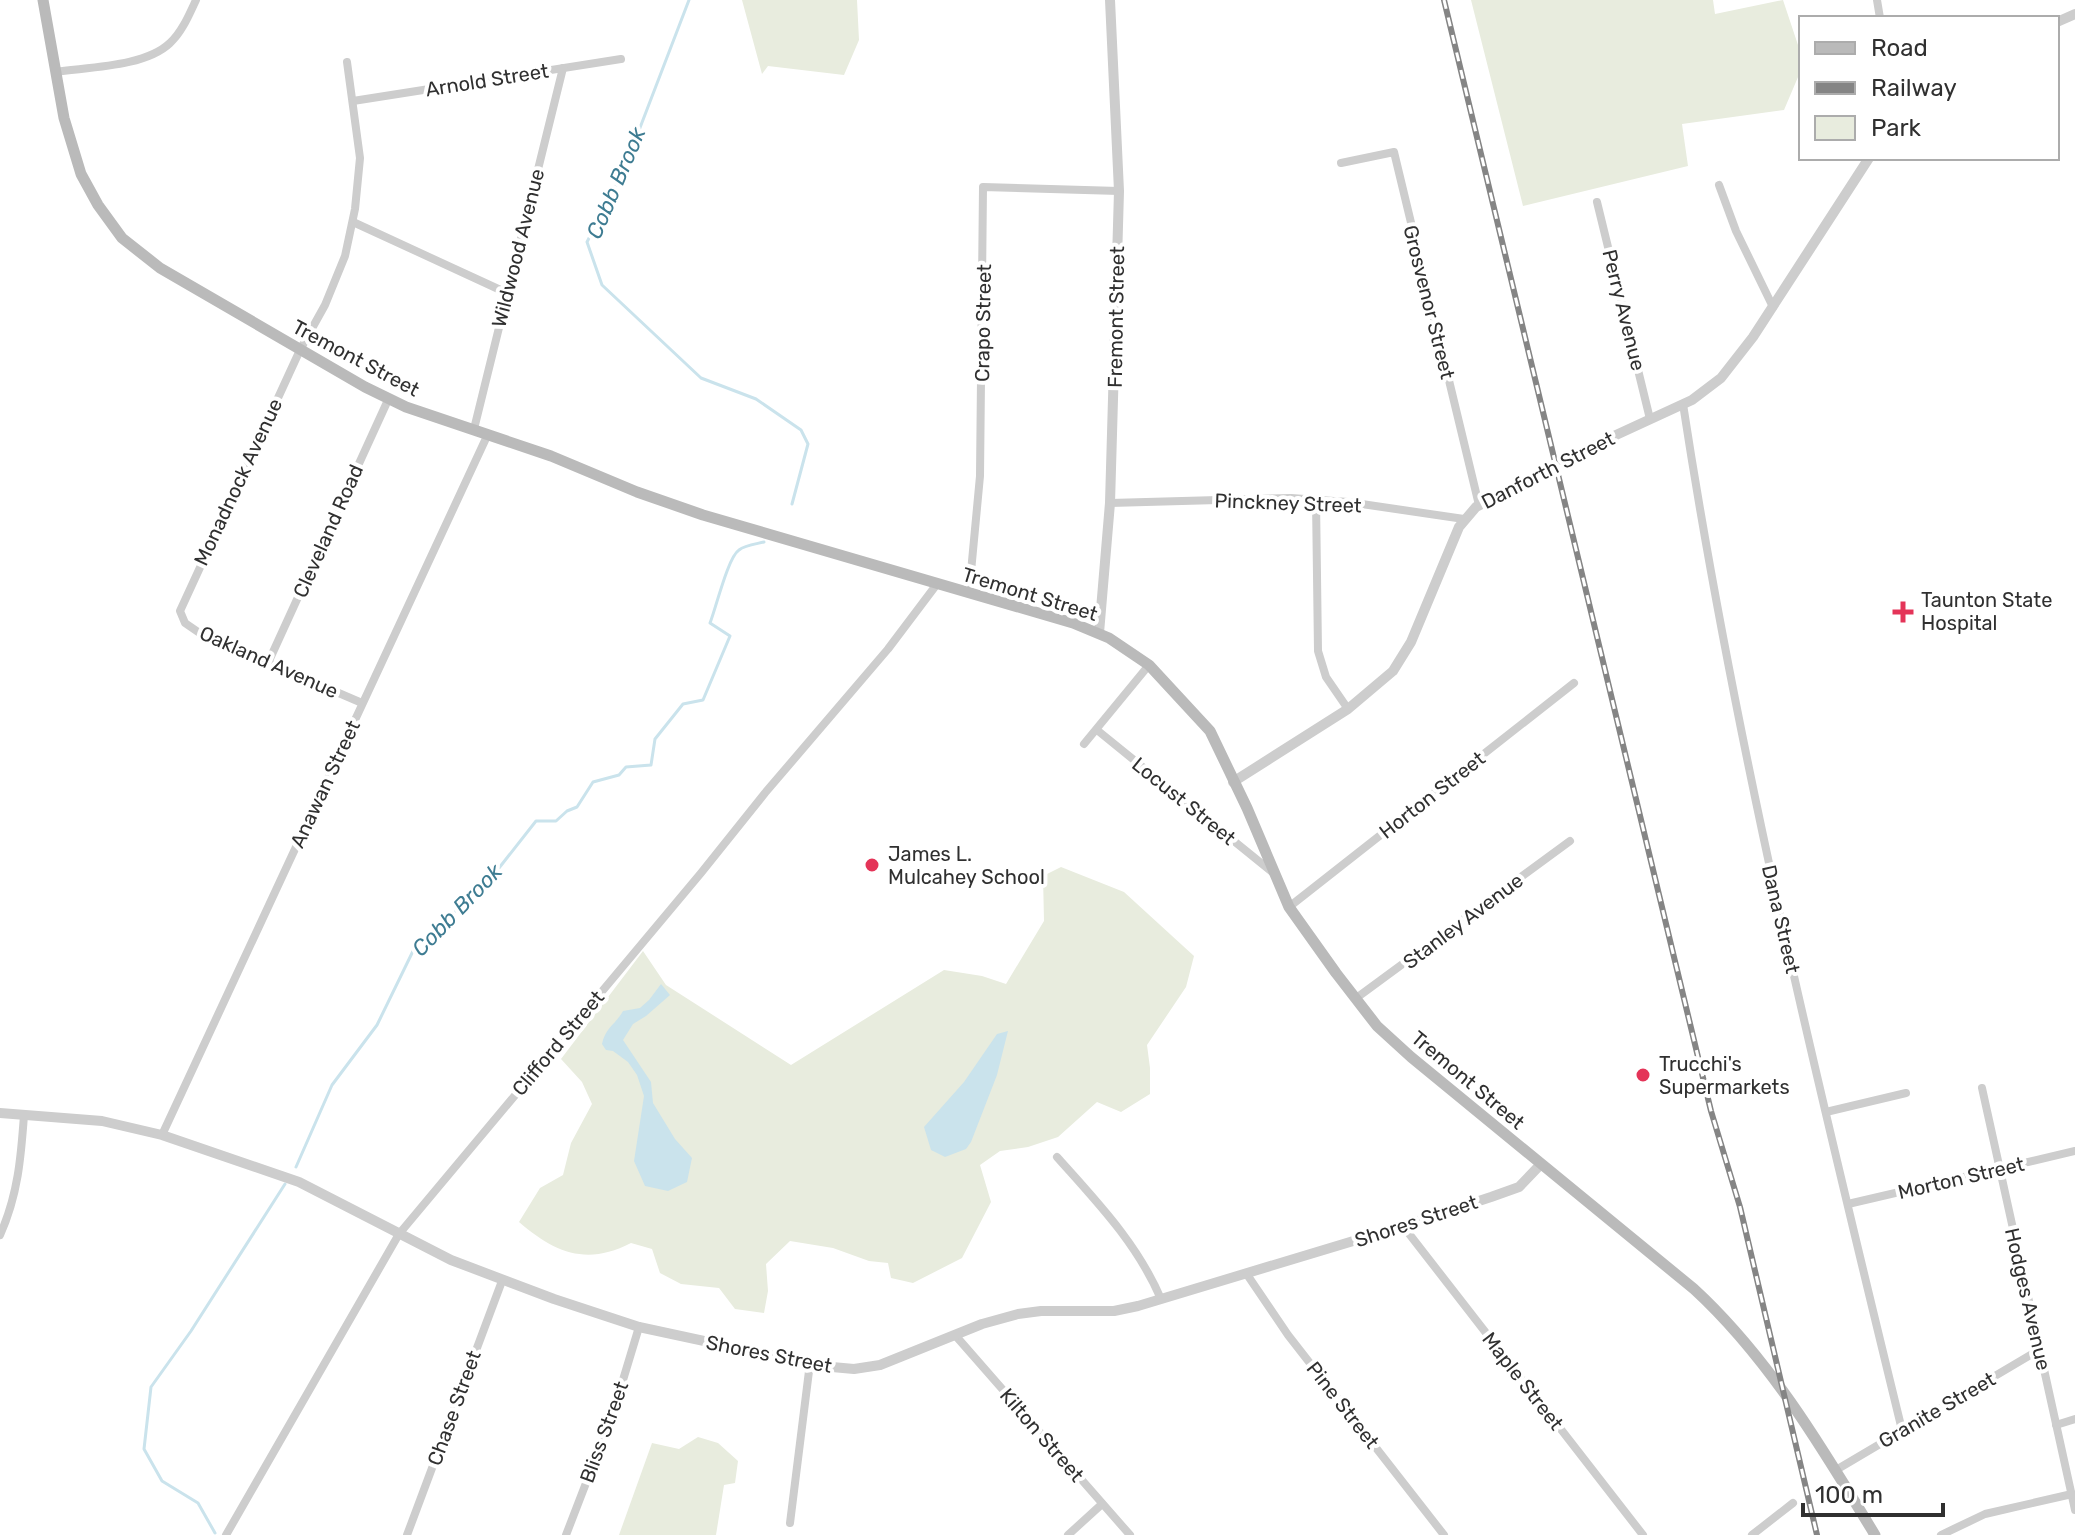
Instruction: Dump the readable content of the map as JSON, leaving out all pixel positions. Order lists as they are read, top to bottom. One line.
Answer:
{"streets":{"main road":["Tremont Street"],"street":["Arnold Street","Wildwood Avenue","Grosvenor Street","Perry Avenue","Fremont Street","Crapo Street","Danforth Street","Monadnock Avenue","Pinckney Street","Cleveland Road","Oakland Avenue","Anawan Street","Horton Street","Locust Street","Dana Street","Stanley Avenue","Clifford Street","Morton Street","Shores Street","Hodges Avenue","Maple Street","Pine Street","Chase Street","Granite Street","Bliss Street","Kilton Street"]},"crossings":[["Arnold Street","Wildwood Avenue"],["Arnold Street","Monadnock Avenue"],["Wildwood Avenue","Tremont Street"],["Grosvenor Street","Danforth Street"],["Perry Avenue","Danforth Street"],["Fremont Street","Crapo Street"],["Fremont Street","Tremont Street"],["Fremont Street","Pinckney Street"],["Crapo Street","Tremont Street"],["Tremont Street","Danforth Street"],["Tremont Street","Monadnock Avenue"],["Tremont Street","Cleveland Road"],["Tremont Street","Anawan Street"],["Tremont Street","Horton Street"],["Tremont Street","Locust Street"],["Tremont Street","Stanley Avenue"],["Tremont Street","Clifford Street"],["Tremont Street","Shores Street"],["Tremont Street","Granite Street"],["Danforth Street","Pinckney Street"],["Danforth Street","Dana Street"],["Monadnock Avenue","Oakland Avenue"],["Cleveland Road","Oakland Avenue"],["Oakland Avenue","Anawan Street"],["Anawan Street","Shores Street"],["Dana Street","Morton Street"],["Dana Street","Granite Street"],["Clifford Street","Shores Street"],["Morton Street","Hodges Avenue"],["Shores Street","Maple Street"],["Shores Street","Pine Street"],["Shores Street","Chase Street"],["Shores Street","Bliss Street"],["Shores Street","Kilton Street"],["Hodges Avenue","Granite Street"]],"water":["Cobb Brook"],"places":{"health":["Taunton State Hospital"],"other":["James L. Mulcahey School","Trucchi's Supermarkets"]},"legend":["Road","Railway","Park"],"scale_bar":"100 m"}
